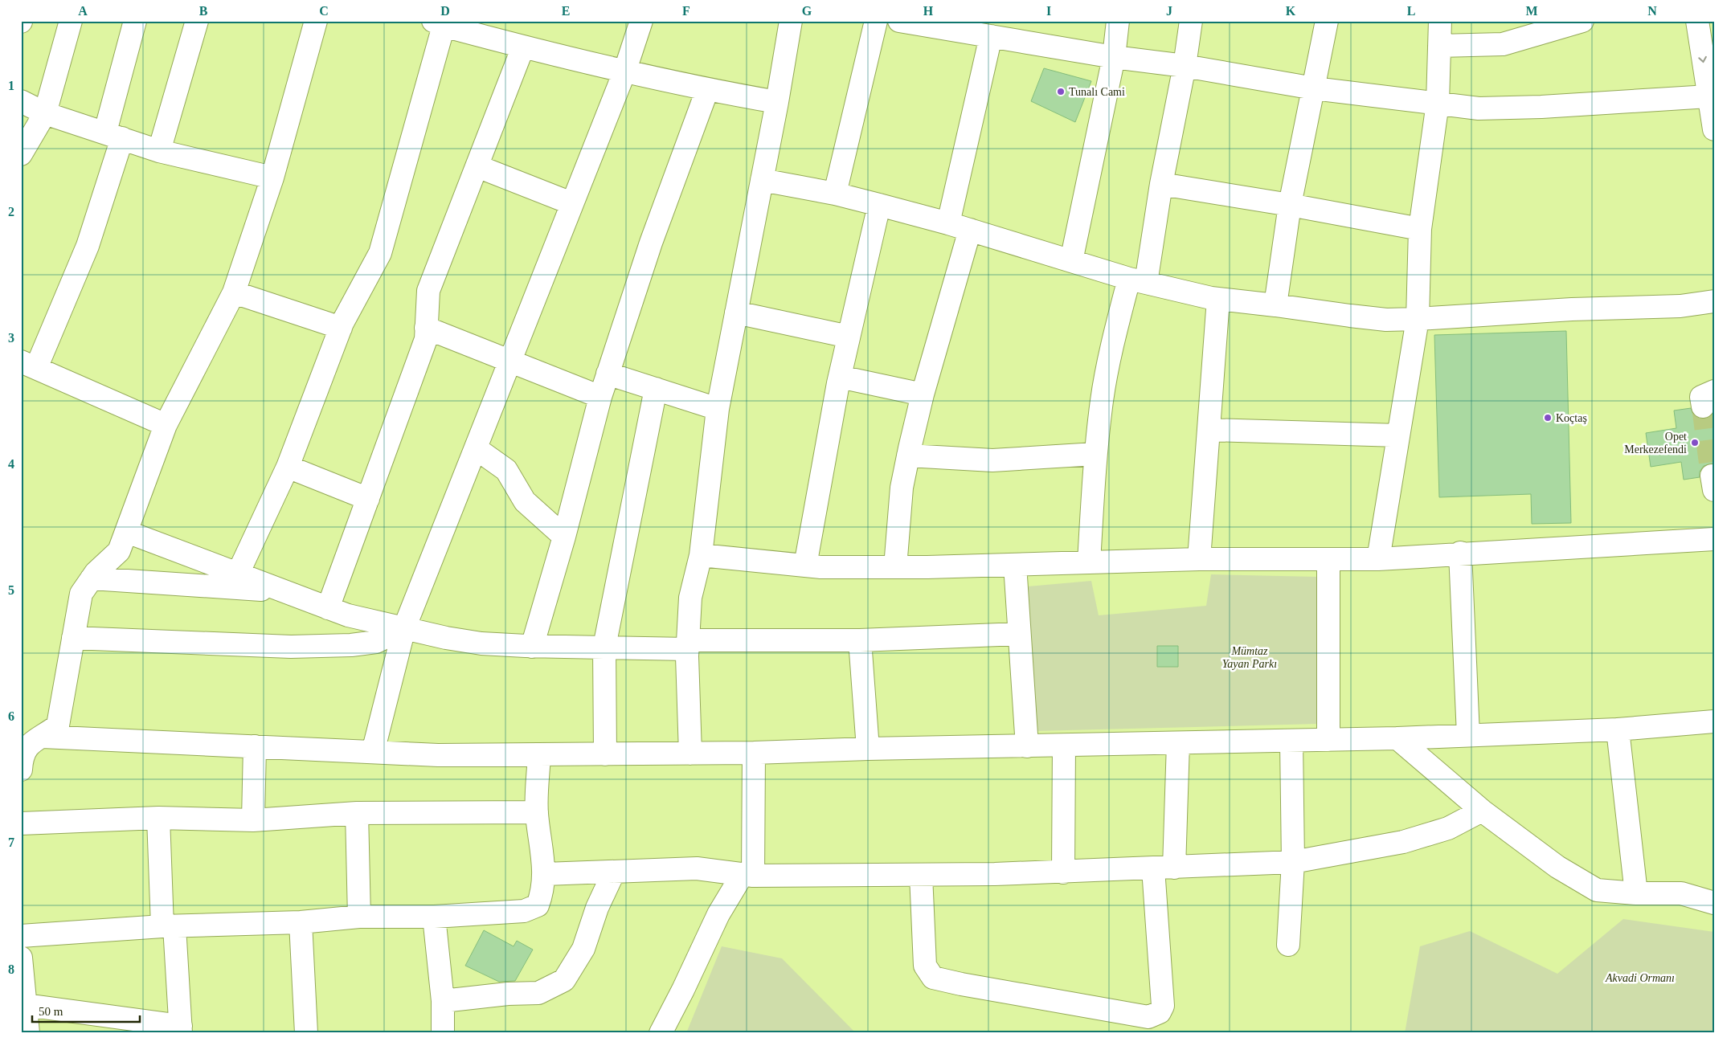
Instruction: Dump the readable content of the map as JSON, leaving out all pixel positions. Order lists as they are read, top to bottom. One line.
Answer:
{"parks":["Mümtaz Yayan Parkı","Akvadi Ormanı"],"places":["Tunalı Cami","Koçtaş","Opet Merkezefendi"],"scale_bar":"50 m","grid":{"columns":["A","B","C","D","E","F","G","H","I","J","K","L","M","N"],"rows":["1","2","3","4","5","6","7","8"]}}
